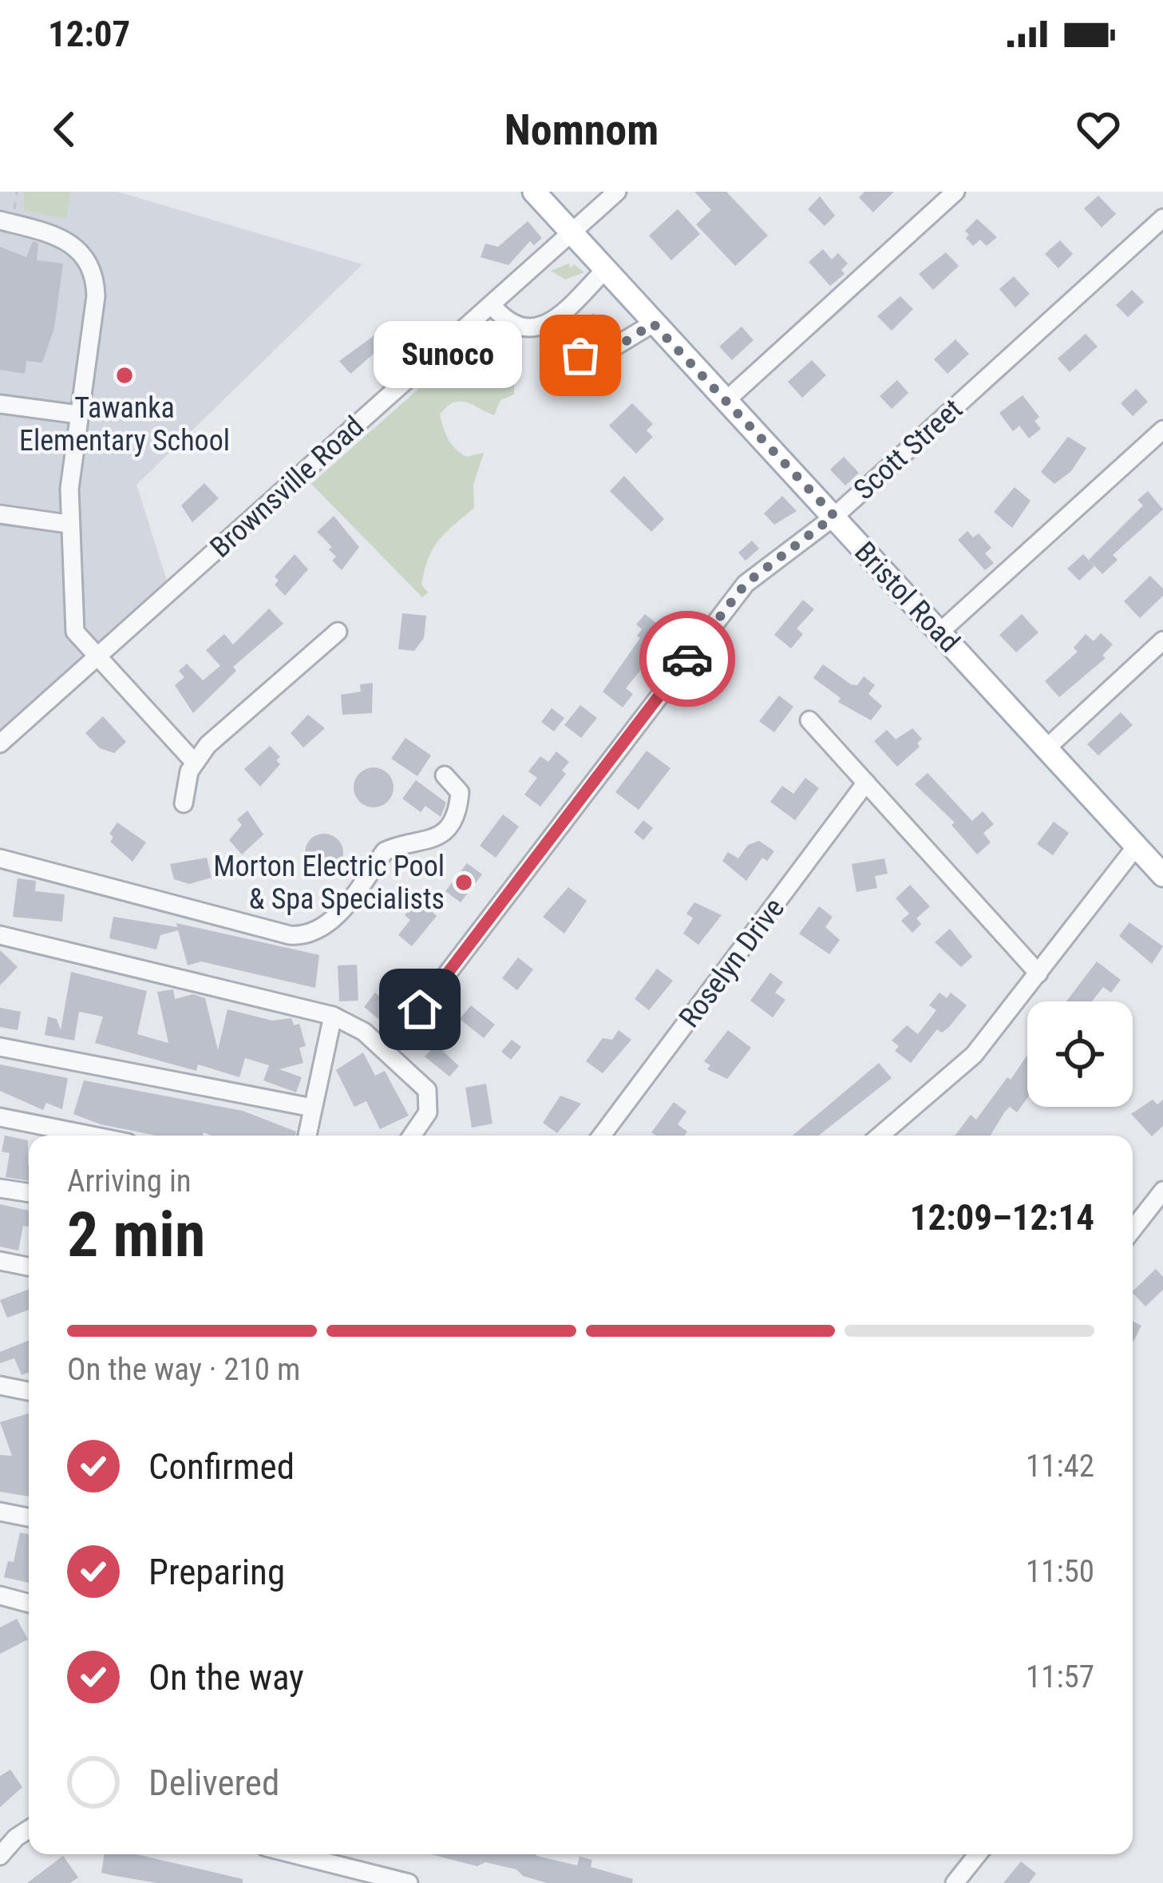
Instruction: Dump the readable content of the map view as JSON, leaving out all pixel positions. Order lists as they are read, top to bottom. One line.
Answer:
{"streets":{"main road":["Bristol Road"],"street":["Scott Street","Brownsville Road","Roselyn Drive"]},"crossings":[["Scott Street","Bristol Road"],["Brownsville Road","Bristol Road"]],"places":["Sunoco","Tawanka Elementary School","Morton Electric Pool & Spa Specialists"],"page":{"status":"12:07","header":"Nomnom","bubble":"Sunoco","heading":["2 min","Arriving in","12:09–12:14"],"bar":"On the way · 210 m","list":[["Confirmed","11:42"],["Preparing","11:50"],["On the way","11:57"],"Delivered"]}}
